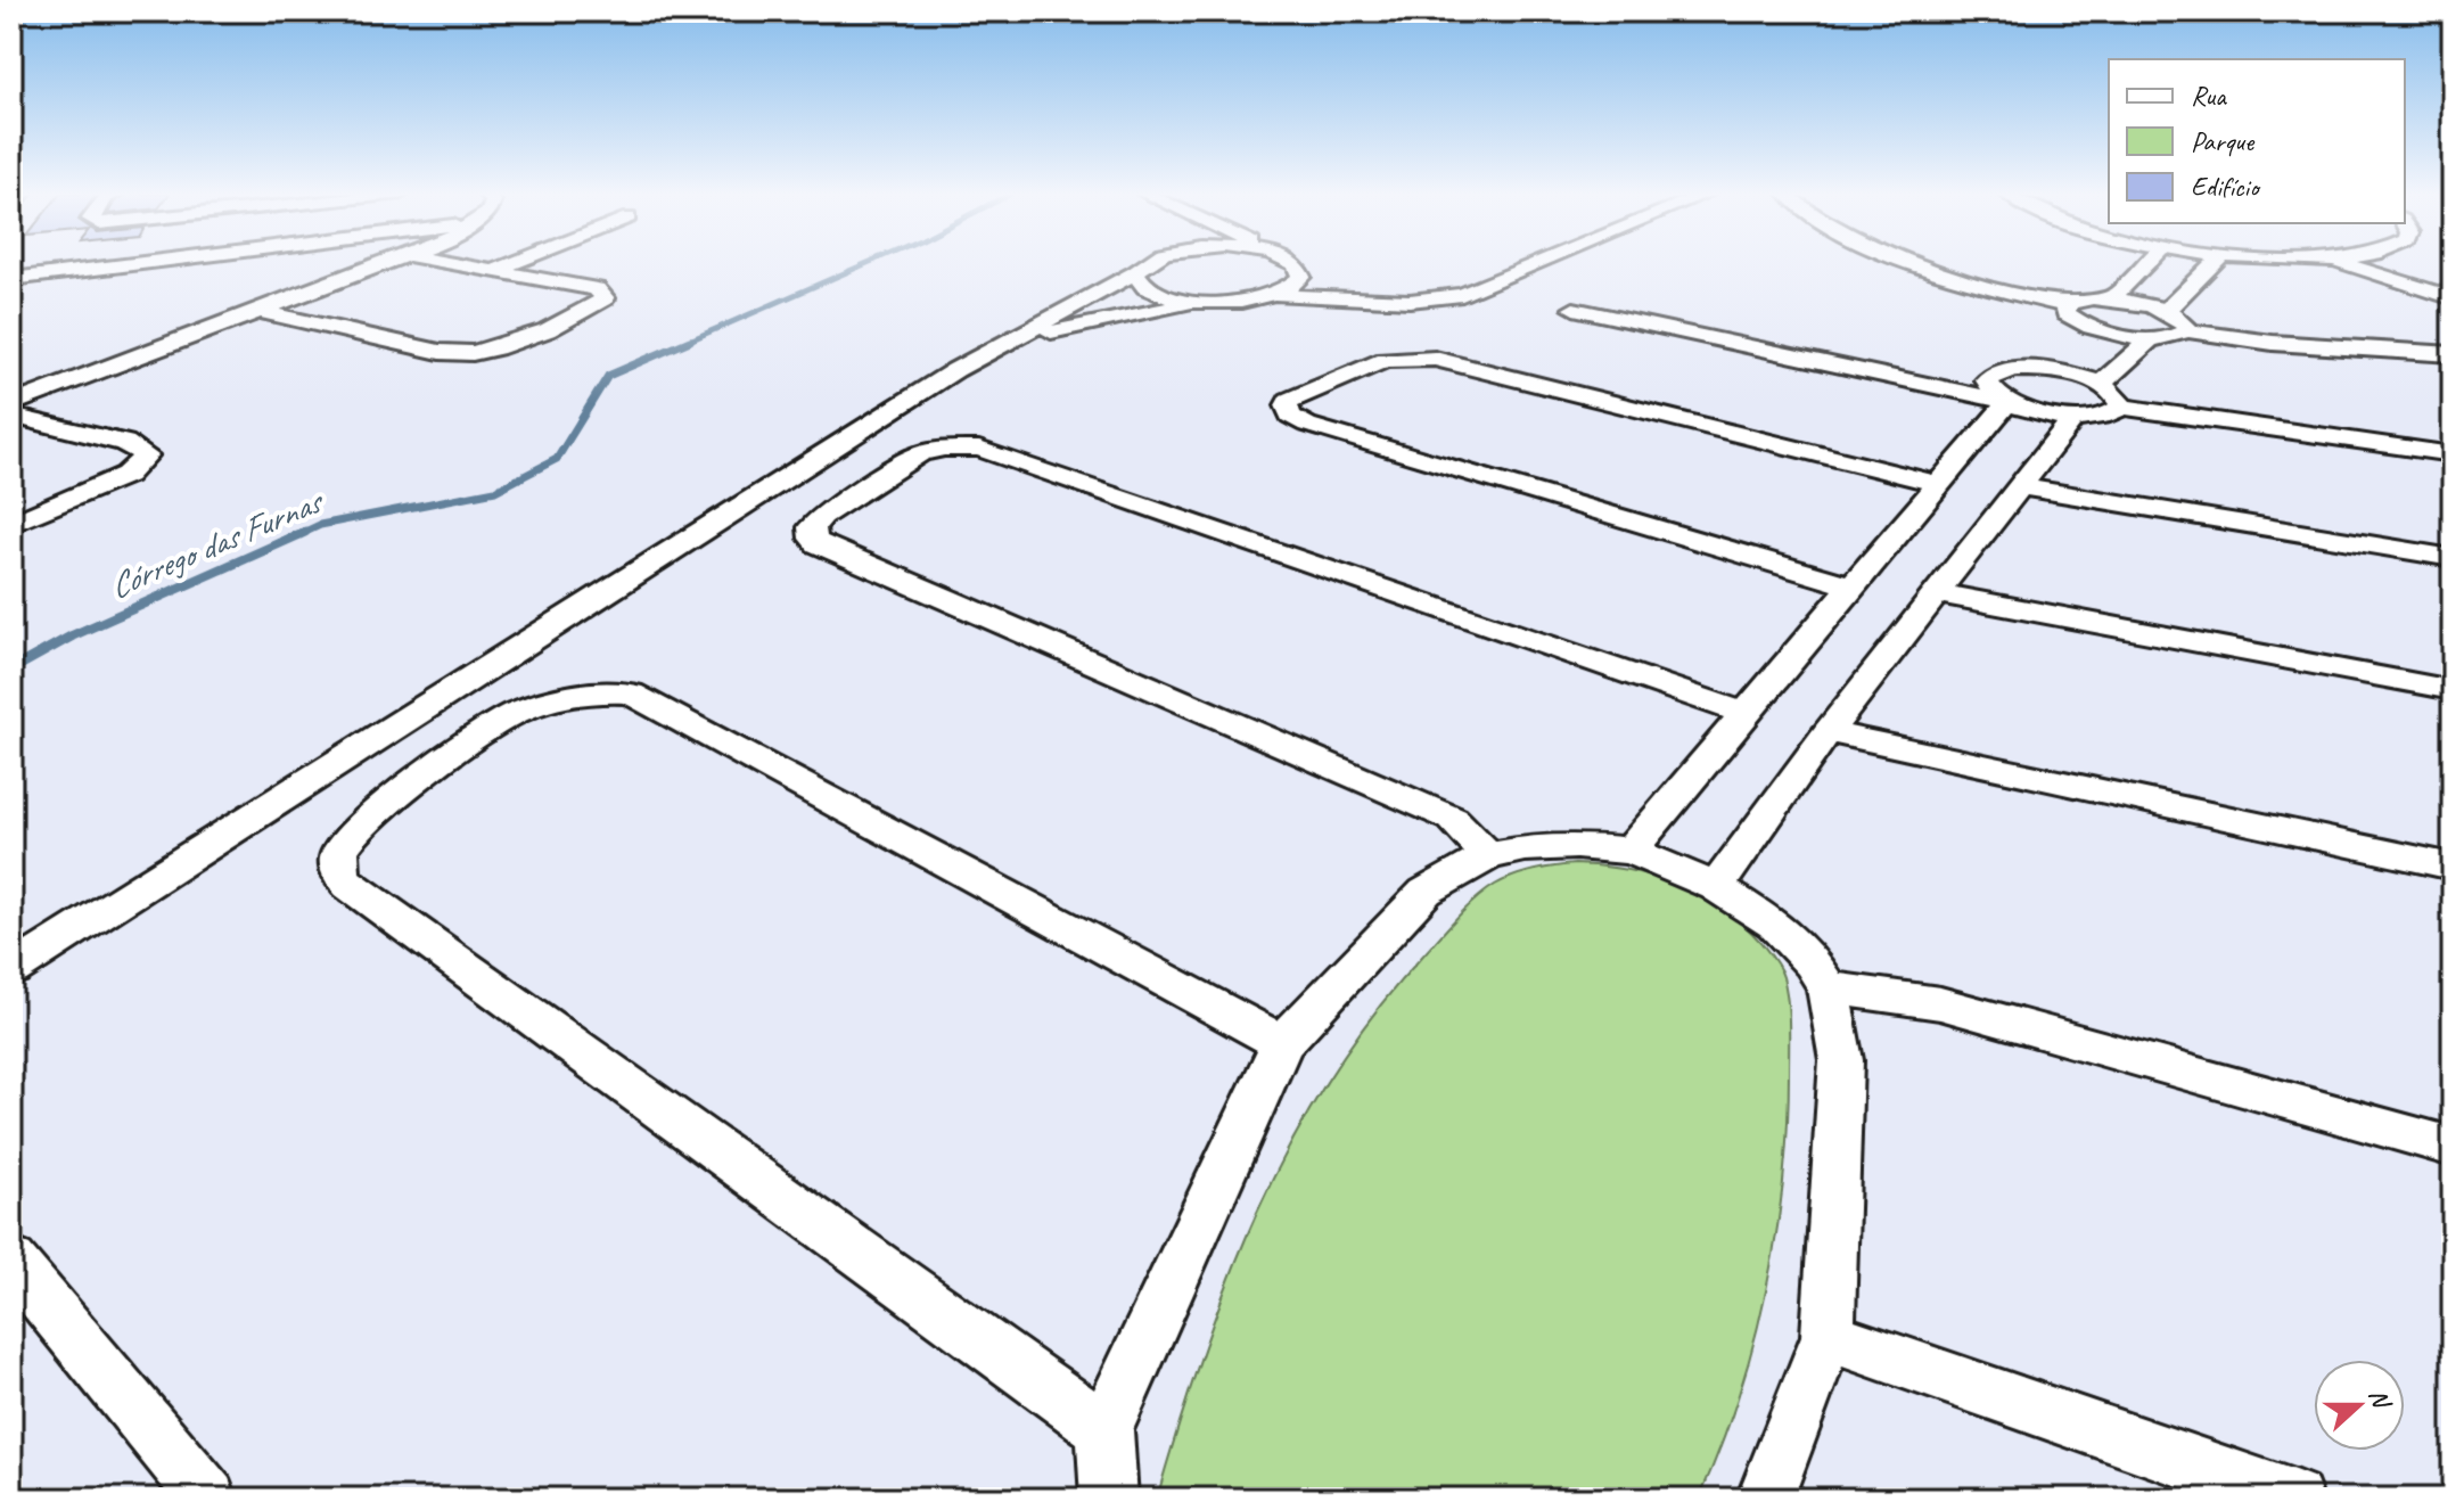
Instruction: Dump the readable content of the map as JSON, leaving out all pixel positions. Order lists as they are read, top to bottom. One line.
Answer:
{"water":["Córrego das Furnas"],"legend":["Rua","Parque","Edifício"],"north":"right"}
